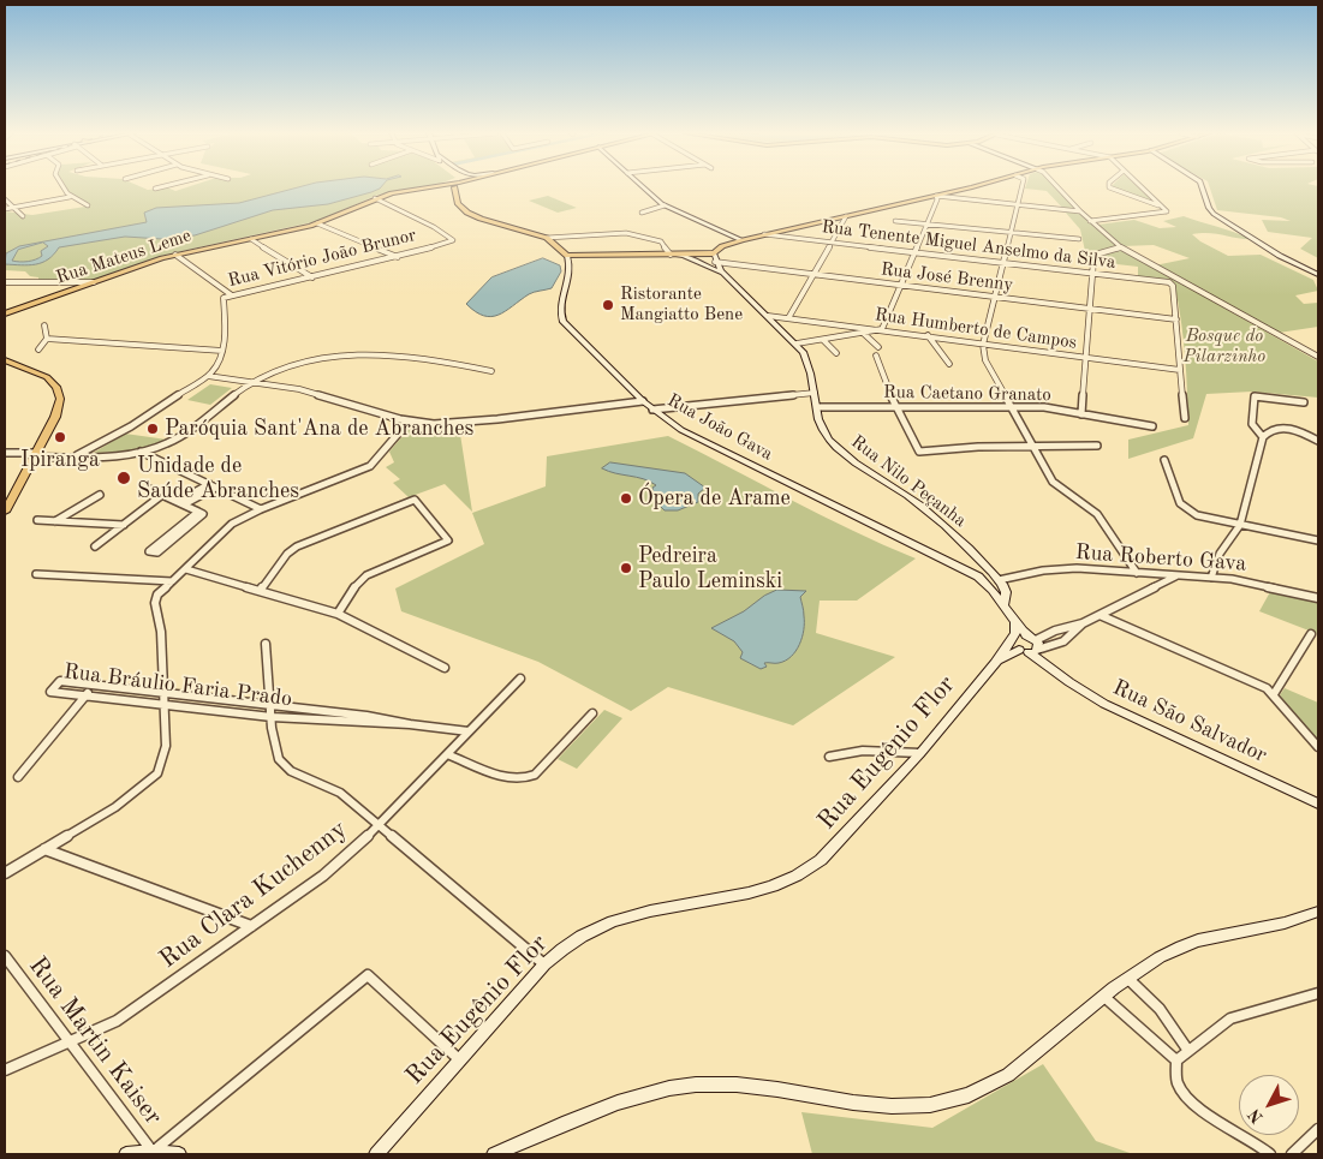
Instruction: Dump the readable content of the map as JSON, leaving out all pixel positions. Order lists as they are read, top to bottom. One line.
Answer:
{"streets":{"main road":["Rua Mateus Leme","Rua João Gava","Rua Nilo Peçanha","Rua São Salvador","Rua Eugênio Flor"],"street":["Rua Tenente Miguel Anselmo da Silva","Rua Vitório João Brunor","Rua José Brenny","Rua Humberto de Campos","Rua Caetano Granato","Rua Roberto Gava","Rua Bráulio Faria Prado","Rua Clara Kuchenny","Rua Martin Kaiser"]},"crossings":[["Rua Tenente Miguel Anselmo da Silva","Rua José Brenny"],["Rua Mateus Leme","Rua Vitório João Brunor"],["Rua José Brenny","Rua Nilo Peçanha"],["Rua Humberto de Campos","Rua Nilo Peçanha"],["Rua Caetano Granato","Rua Nilo Peçanha"],["Rua Nilo Peçanha","Rua Roberto Gava"],["Rua Bráulio Faria Prado","Rua Clara Kuchenny"],["Rua São Salvador","Rua Eugênio Flor"],["Rua Clara Kuchenny","Rua Martin Kaiser"]],"parks":["Bosque do Pilarzinho"],"places":["Ristorante Mangiatto Bene","Paróquia Sant'Ana de Abranches","Ipiranga","Unidade de Saúde Abranches","Ópera de Arame","Pedreira Paulo Leminski"],"north":"bottom left"}
